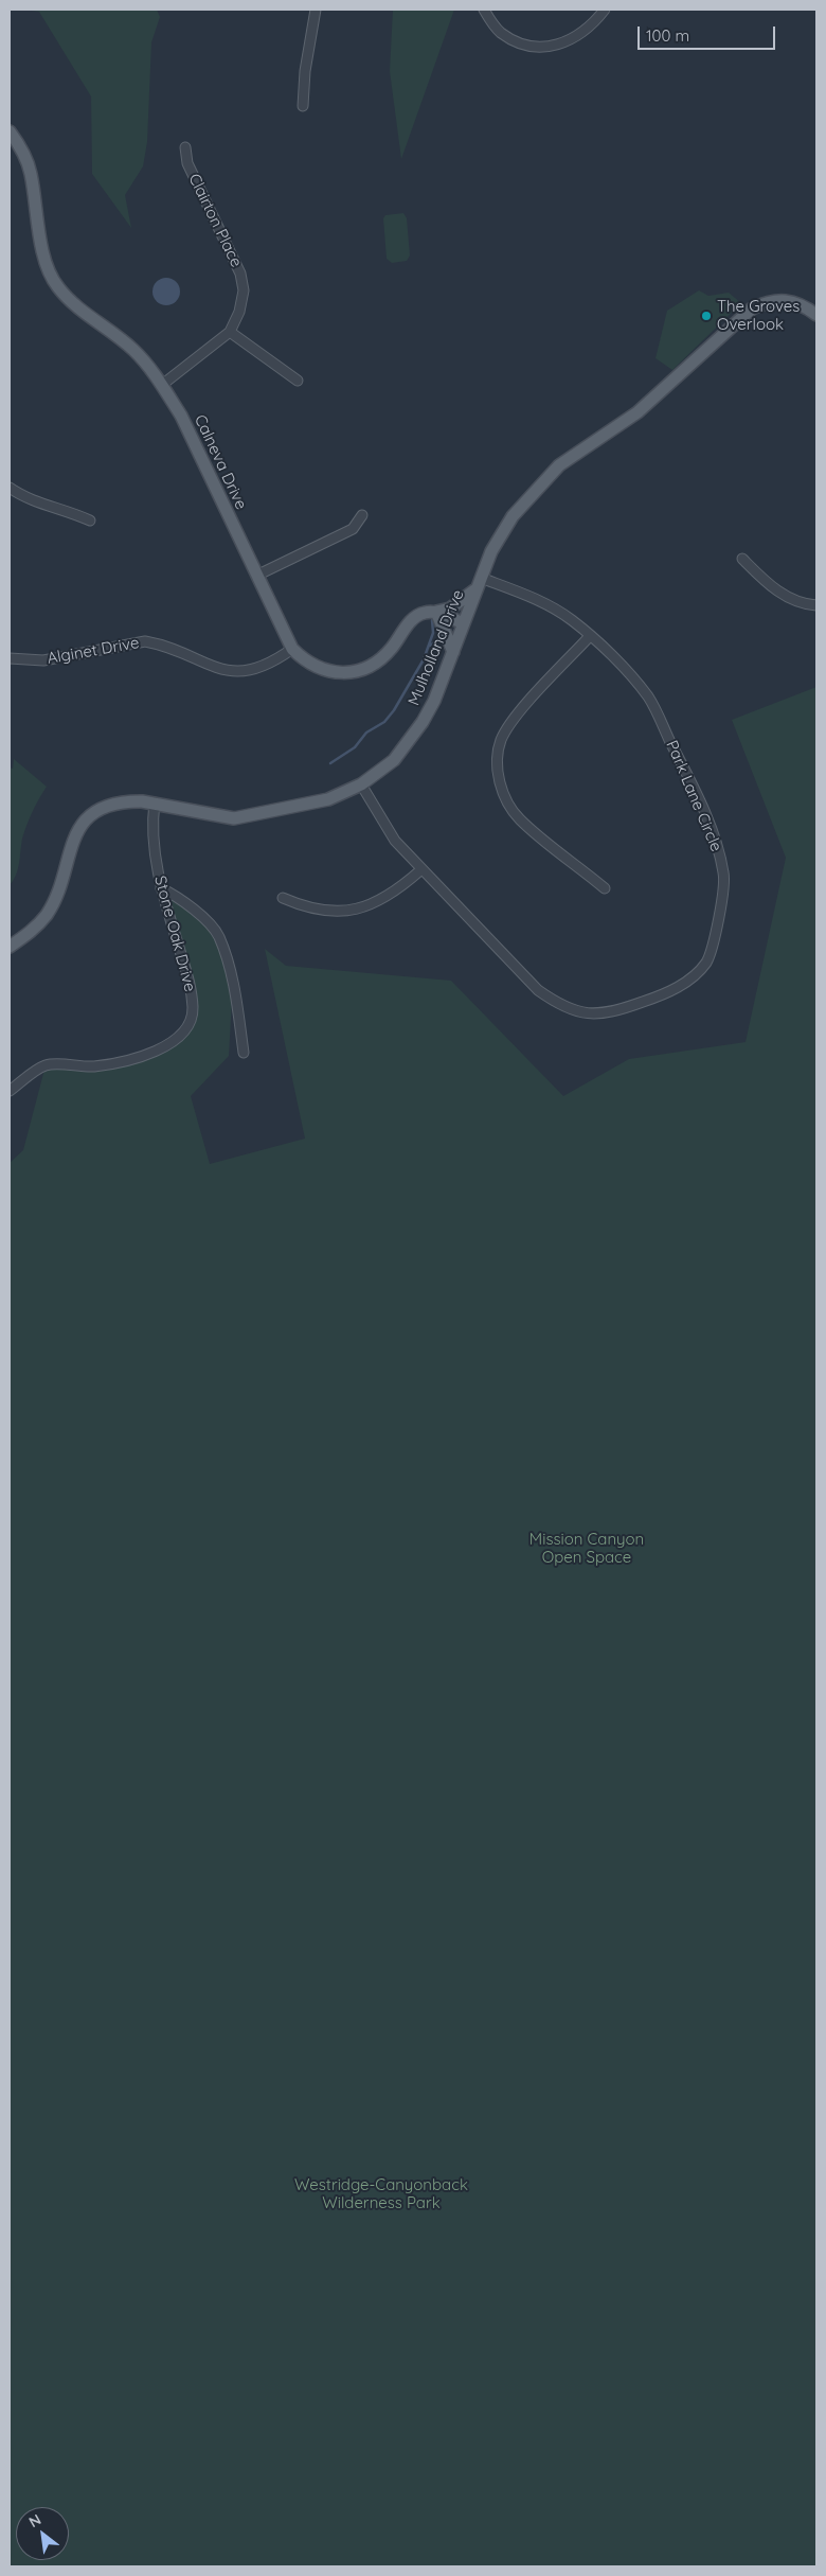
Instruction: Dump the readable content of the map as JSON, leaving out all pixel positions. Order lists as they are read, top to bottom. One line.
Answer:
{"streets":{"main road":["Calneva Drive","Mulholland Drive"],"street":["Clairton Place","Alginet Drive","Park Lane Circle","Stone Oak Drive"]},"crossings":[["Clairton Place","Calneva Drive"],["Calneva Drive","Mulholland Drive"],["Calneva Drive","Alginet Drive"],["Calneva Drive","Park Lane Circle"],["Mulholland Drive","Park Lane Circle"],["Mulholland Drive","Stone Oak Drive"]],"parks":["Mission Canyon Open Space","Westridge-Canyonback Wilderness Park"],"places":["The Groves Overlook"],"scale_bar":"100 m","north":"top left"}
